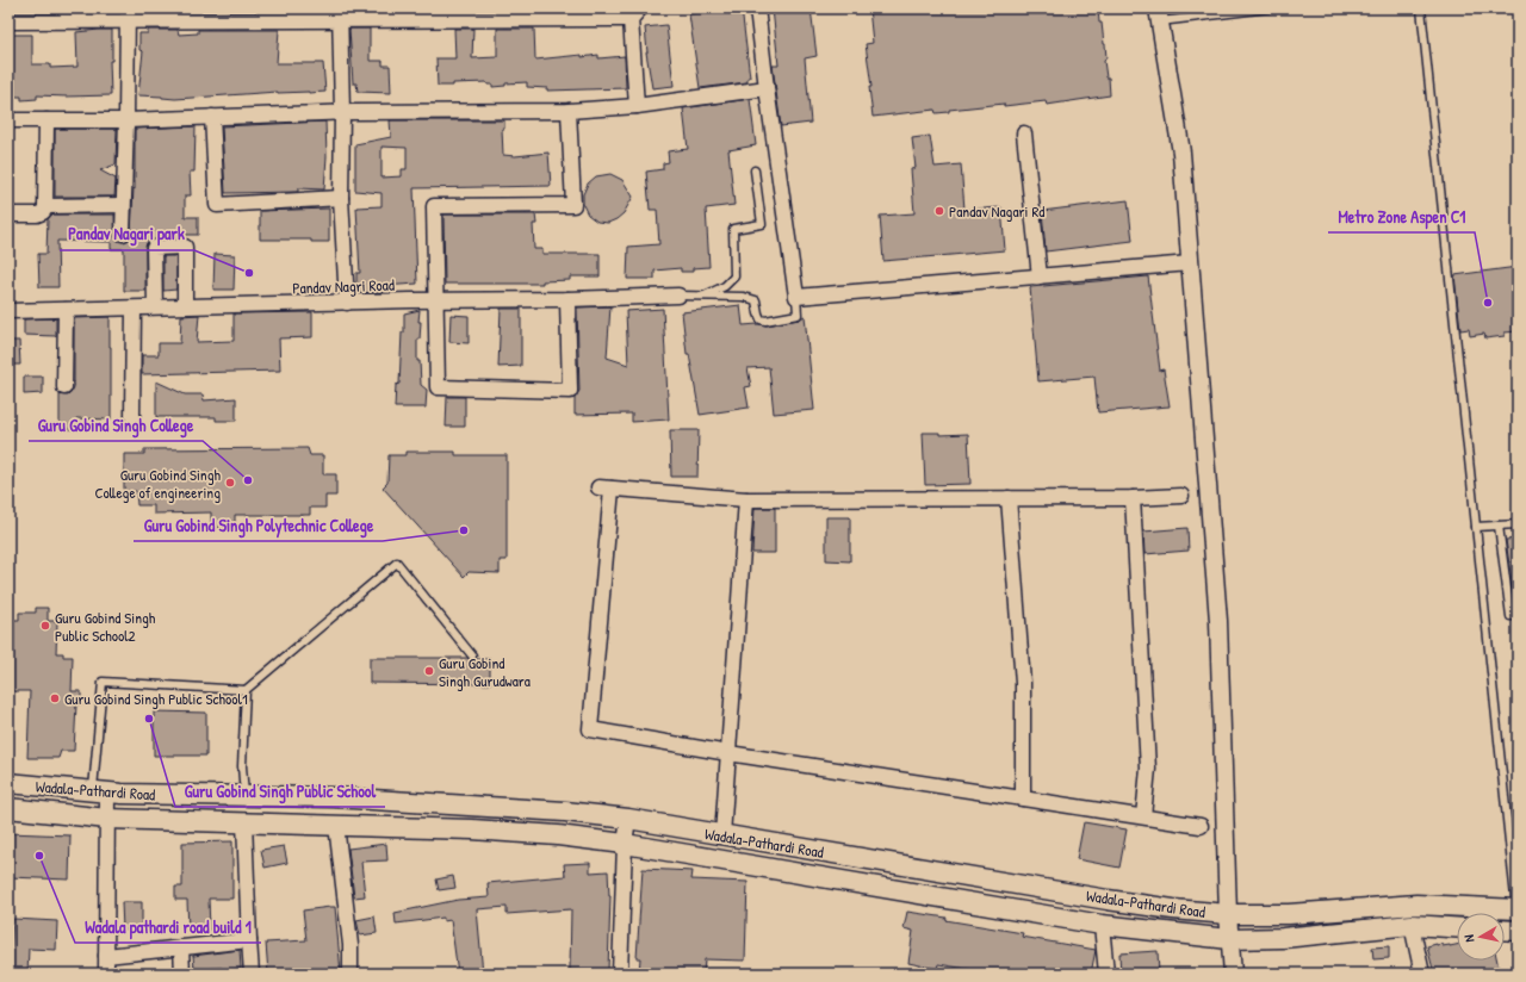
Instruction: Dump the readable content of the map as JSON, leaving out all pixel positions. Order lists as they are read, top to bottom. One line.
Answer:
{"streets":{"main road":["Wadala-Pathardi Road"],"street":["Pandav Nagri Road"]},"places":["Pandav Nagari Rd","Pandav Nagari park","Metro Zone Aspen C1","Guru Gobind Singh College","Guru Gobind Singh College of engineering","Guru Gobind Singh Polytechnic College","Guru Gobind Singh Public School2","Guru Gobind Singh Gurudwara","Guru Gobind Singh Public School1","Guru Gobind Singh Public School","Wadala pathardi road build 1"],"north":"left"}
